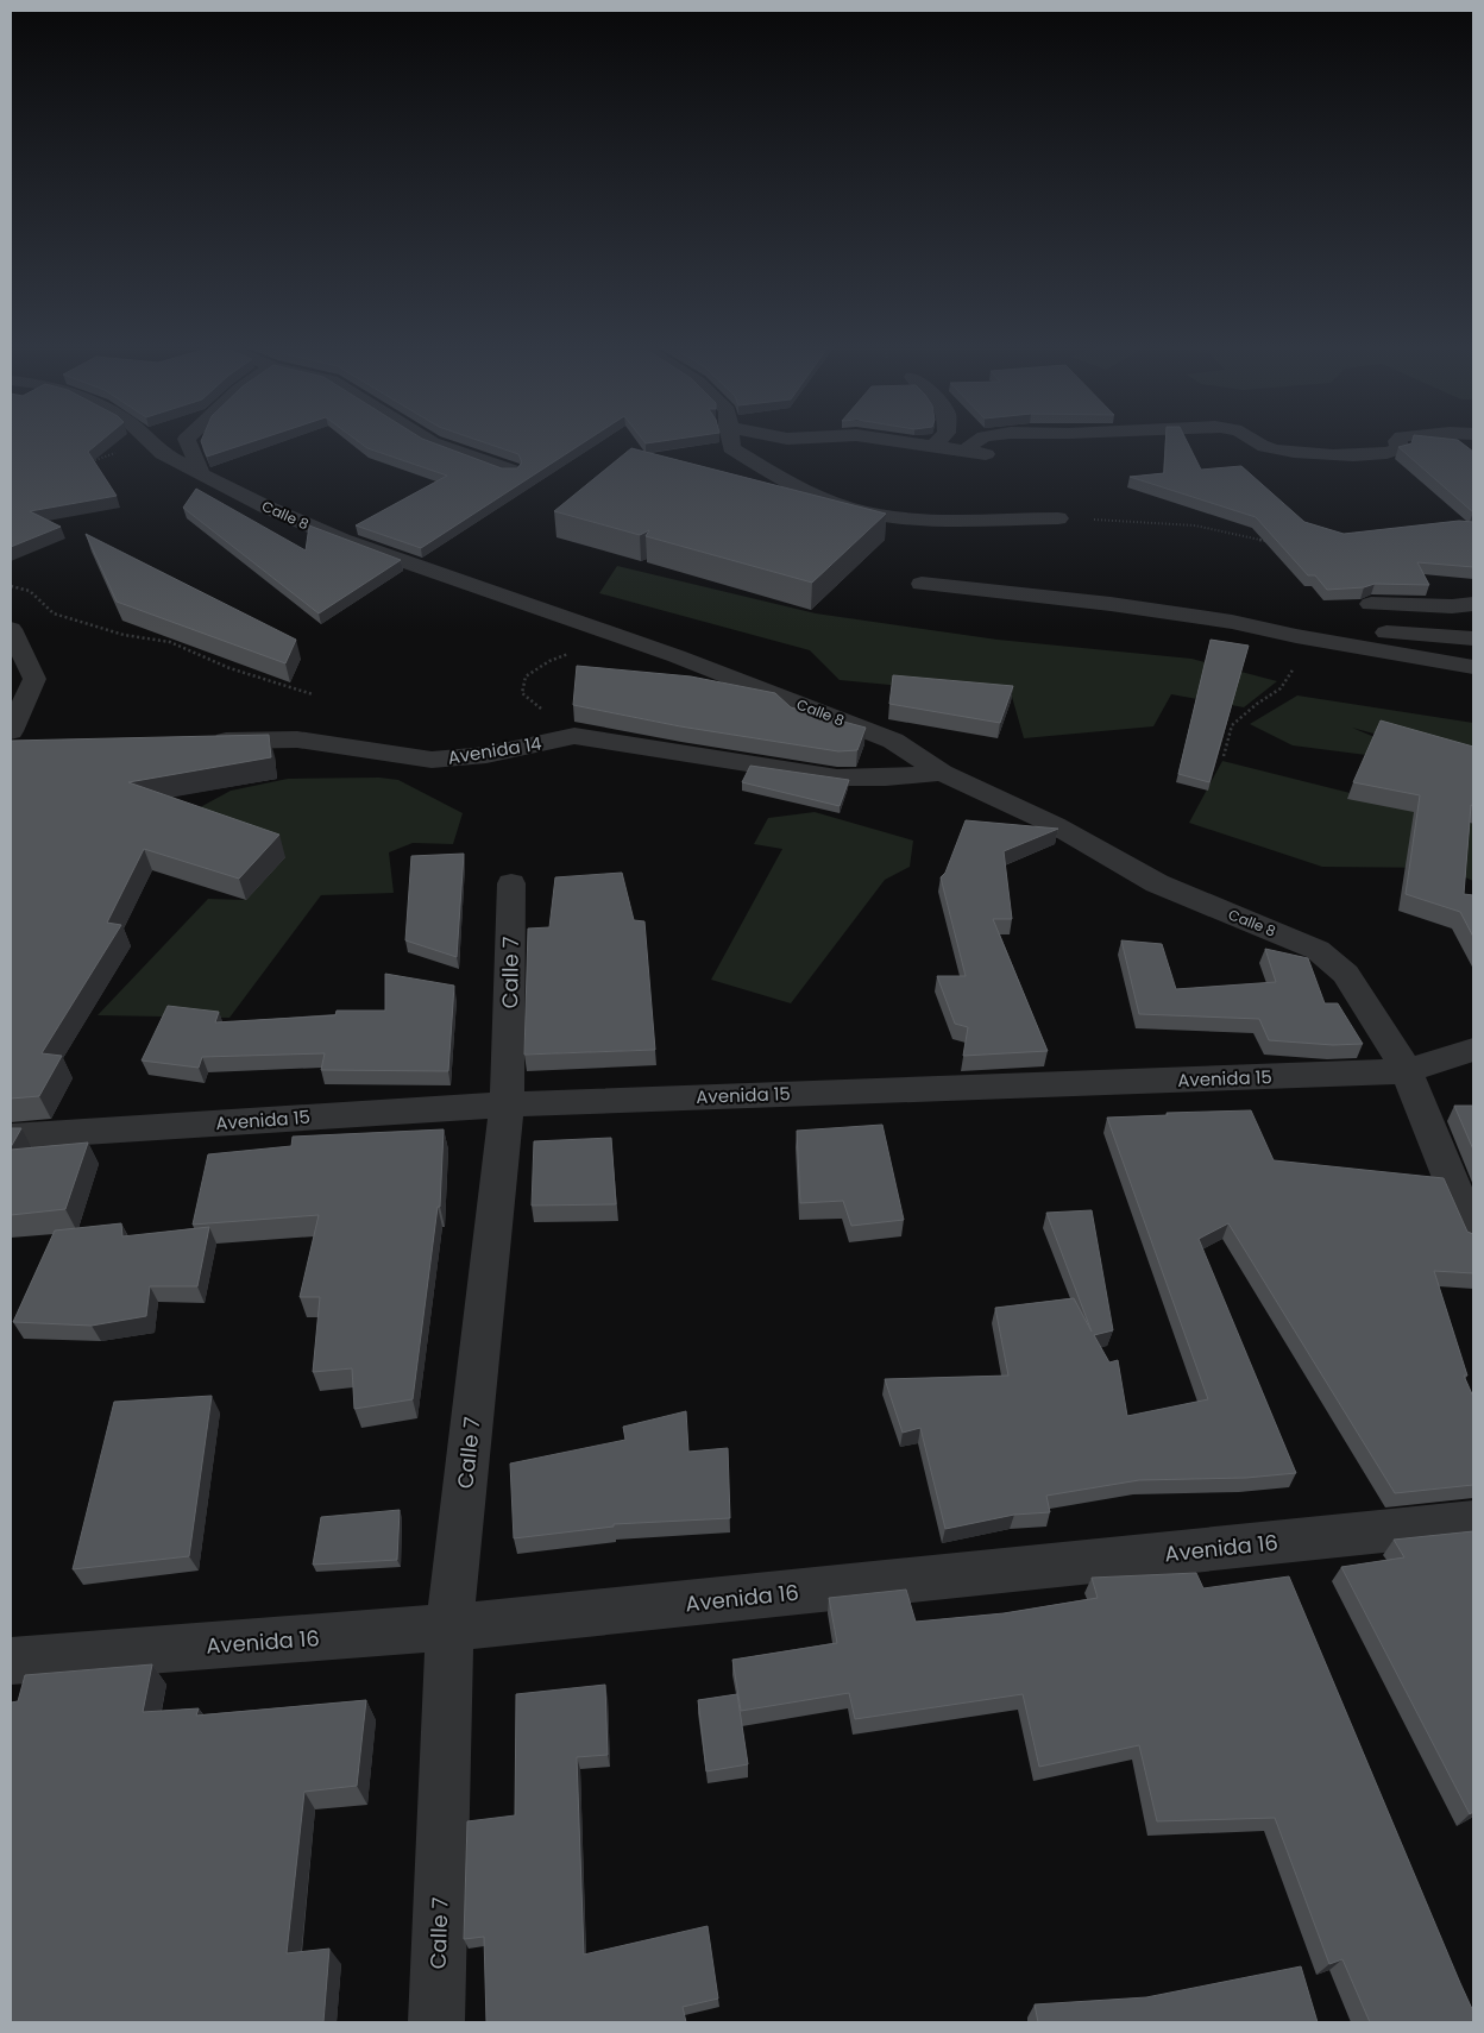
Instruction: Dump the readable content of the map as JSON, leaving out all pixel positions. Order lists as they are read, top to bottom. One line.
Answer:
{"streets":{"street":["Calle 8","Avenida 14","Calle 7","Avenida 15","Avenida 16"]},"crossings":[["Calle 8","Avenida 14"],["Calle 8","Avenida 15"],["Calle 7","Avenida 15"],["Calle 7","Avenida 16"]]}
